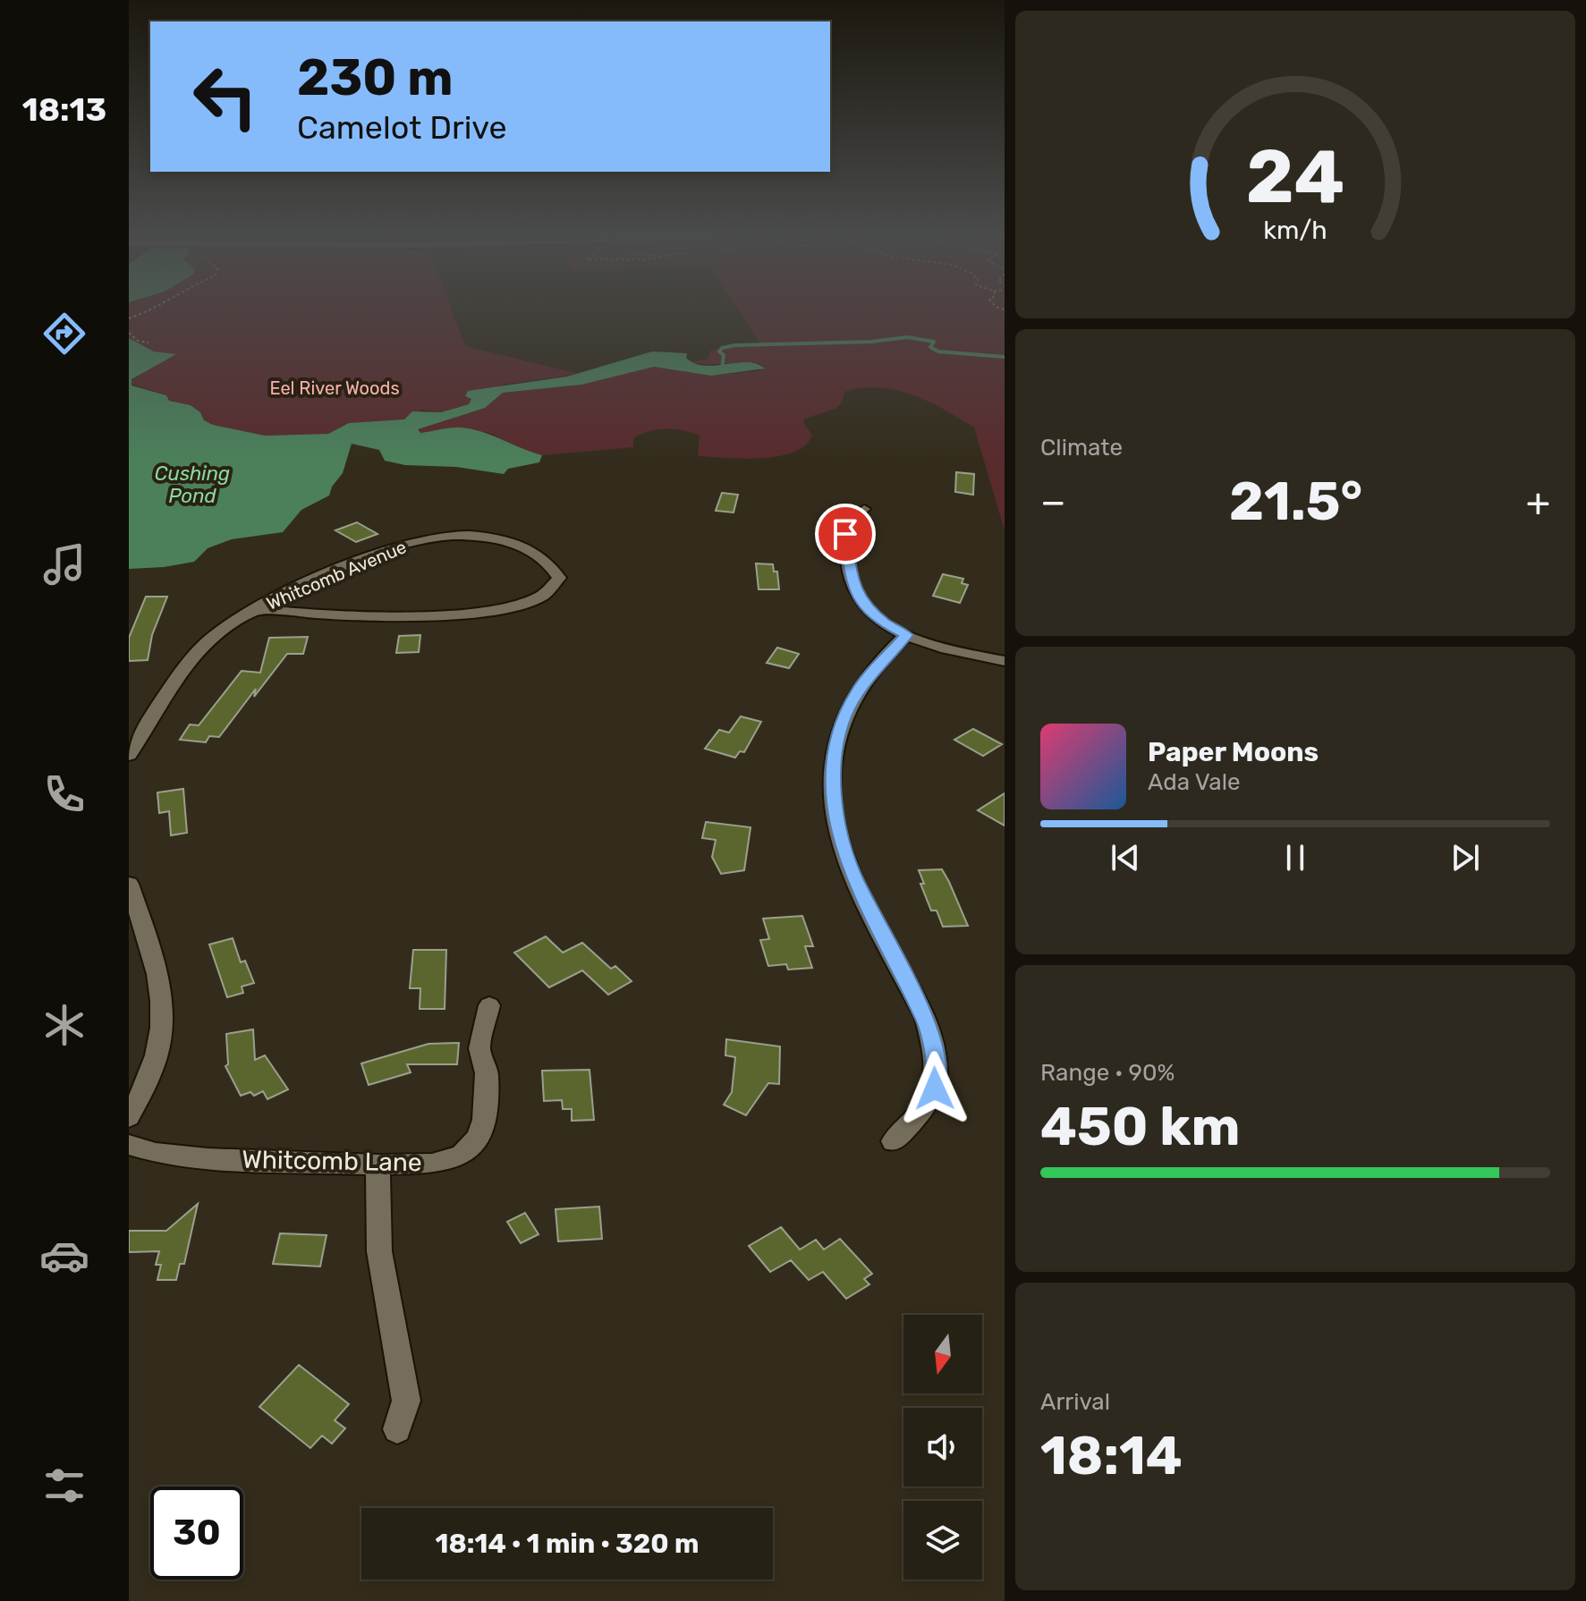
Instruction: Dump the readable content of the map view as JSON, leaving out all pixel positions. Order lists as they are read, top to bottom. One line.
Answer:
{"streets":{"street":["Whitcomb Avenue","Whitcomb Lane"]},"water":["Cushing Pond"],"parks":["Eel River Woods"],"north":"bottom","page":{"tabs":"18:13","turn":["230 m","Camelot Drive"],"tile":["Climate",["Range · 90%","450 km"],["Arrival","18:14"]],"heat":["−","21.5°","+"],"song":["Paper Moons","Ada Vale"],"limit":"30","trip":"18:14 · 1 min · 320 m","gauge":["24","km/h"]}}
